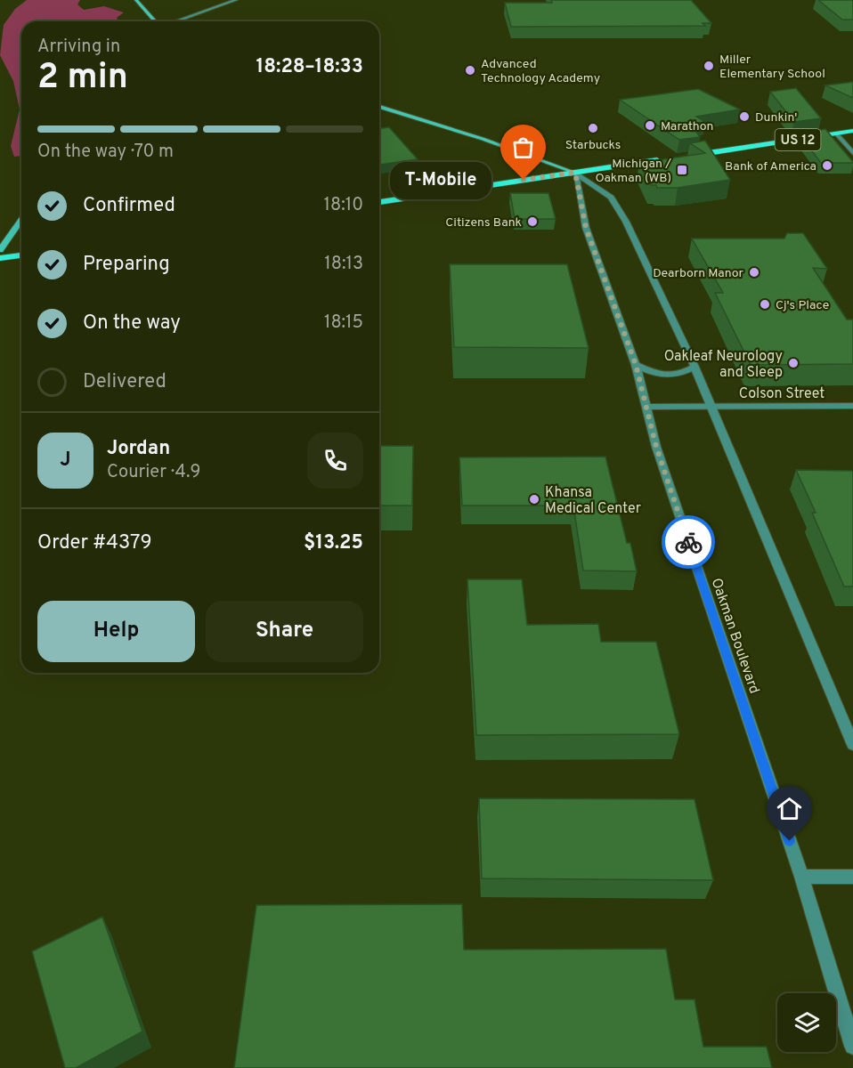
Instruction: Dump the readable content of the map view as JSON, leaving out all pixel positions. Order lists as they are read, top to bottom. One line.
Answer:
{"streets":{"main road":["US 12"],"street":["Colson Street","Oakman Boulevard"]},"crossings":[["Colson Street","Oakman Boulevard"]],"places":{"other":["Miller Elementary School","Advanced Technology Academy","Dunkin'","Marathon","Starbucks","Bank of America","T-Mobile","Citizens Bank","Dearborn Manor","Cj's Place","Oakleaf Neurology and Sleep","Khansa Medical Center"],"transit":["Michigan / Oakman (WB)"]},"page":{"heading":["2 min","Arriving in","18:28–18:33"],"panel":["Jordan","Courier · 4.9","Order #4379","$13.25"],"bar":"On the way · 70 m","bubble":"T-Mobile","list":[["Confirmed","18:10"],["Preparing","18:13"],["On the way","18:15"],"Delivered"],"round":"J","buttons":["Help","Share"]}}
